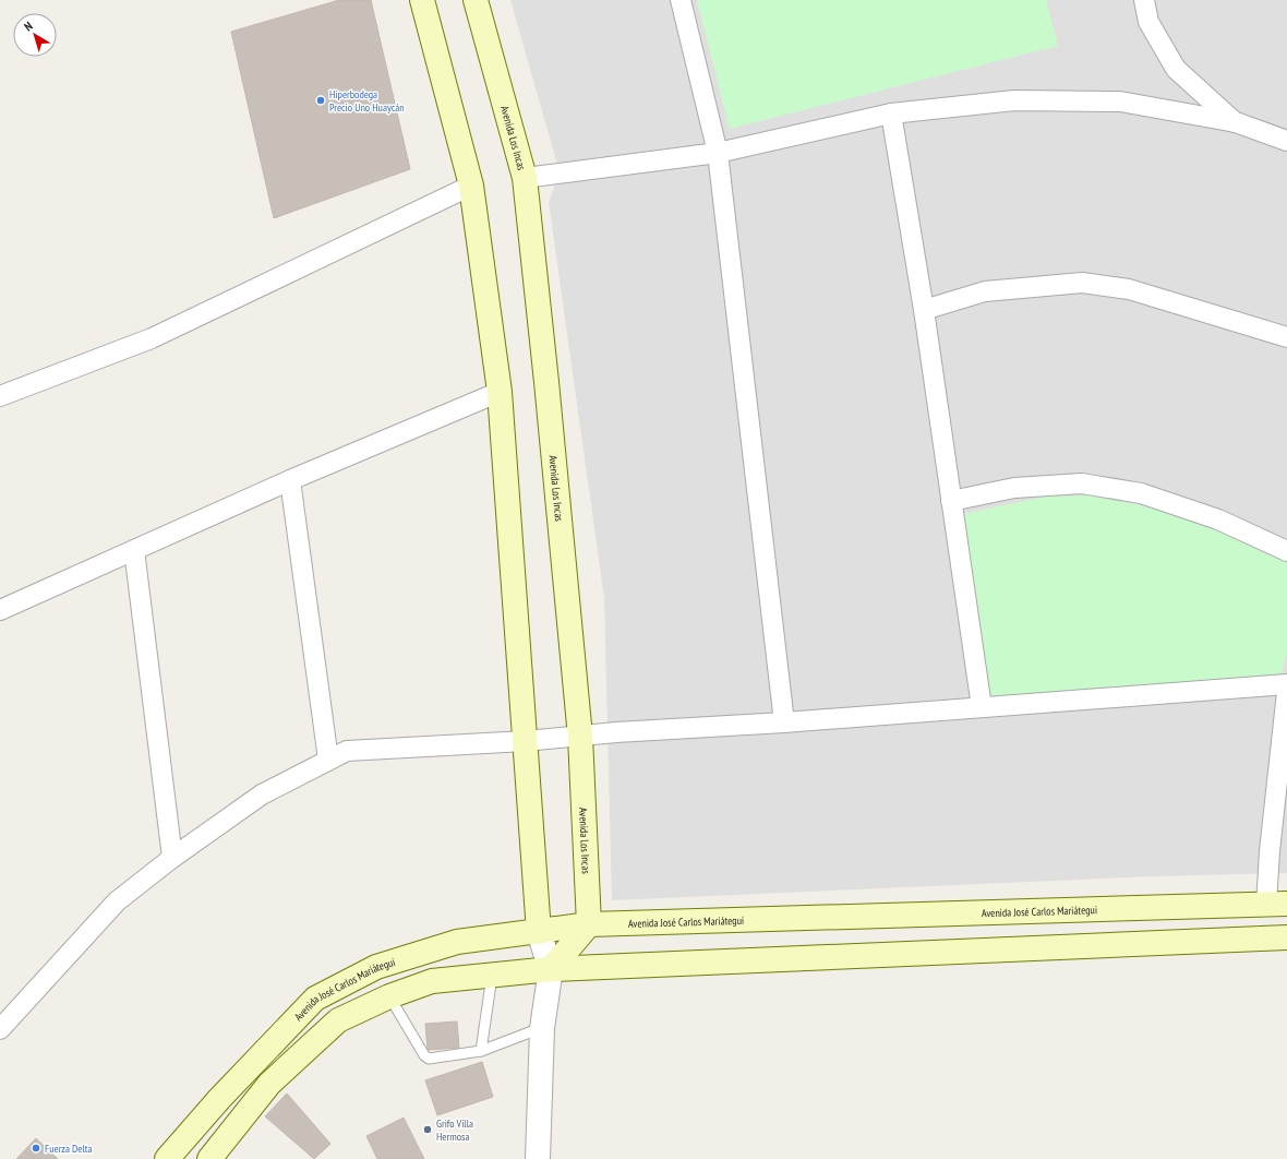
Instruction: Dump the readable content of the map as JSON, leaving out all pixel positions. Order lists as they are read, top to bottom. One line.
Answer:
{"streets":{"main road":["Avenida Los Incas","Avenida José Carlos Mariátegui"]},"crossings":[["Avenida Los Incas","Avenida José Carlos Mariátegui"]],"places":["Hiperbodega Precio Uno Huaycán","Grifo Villa Hermosa","Fuerza Delta"],"north":"top left"}
